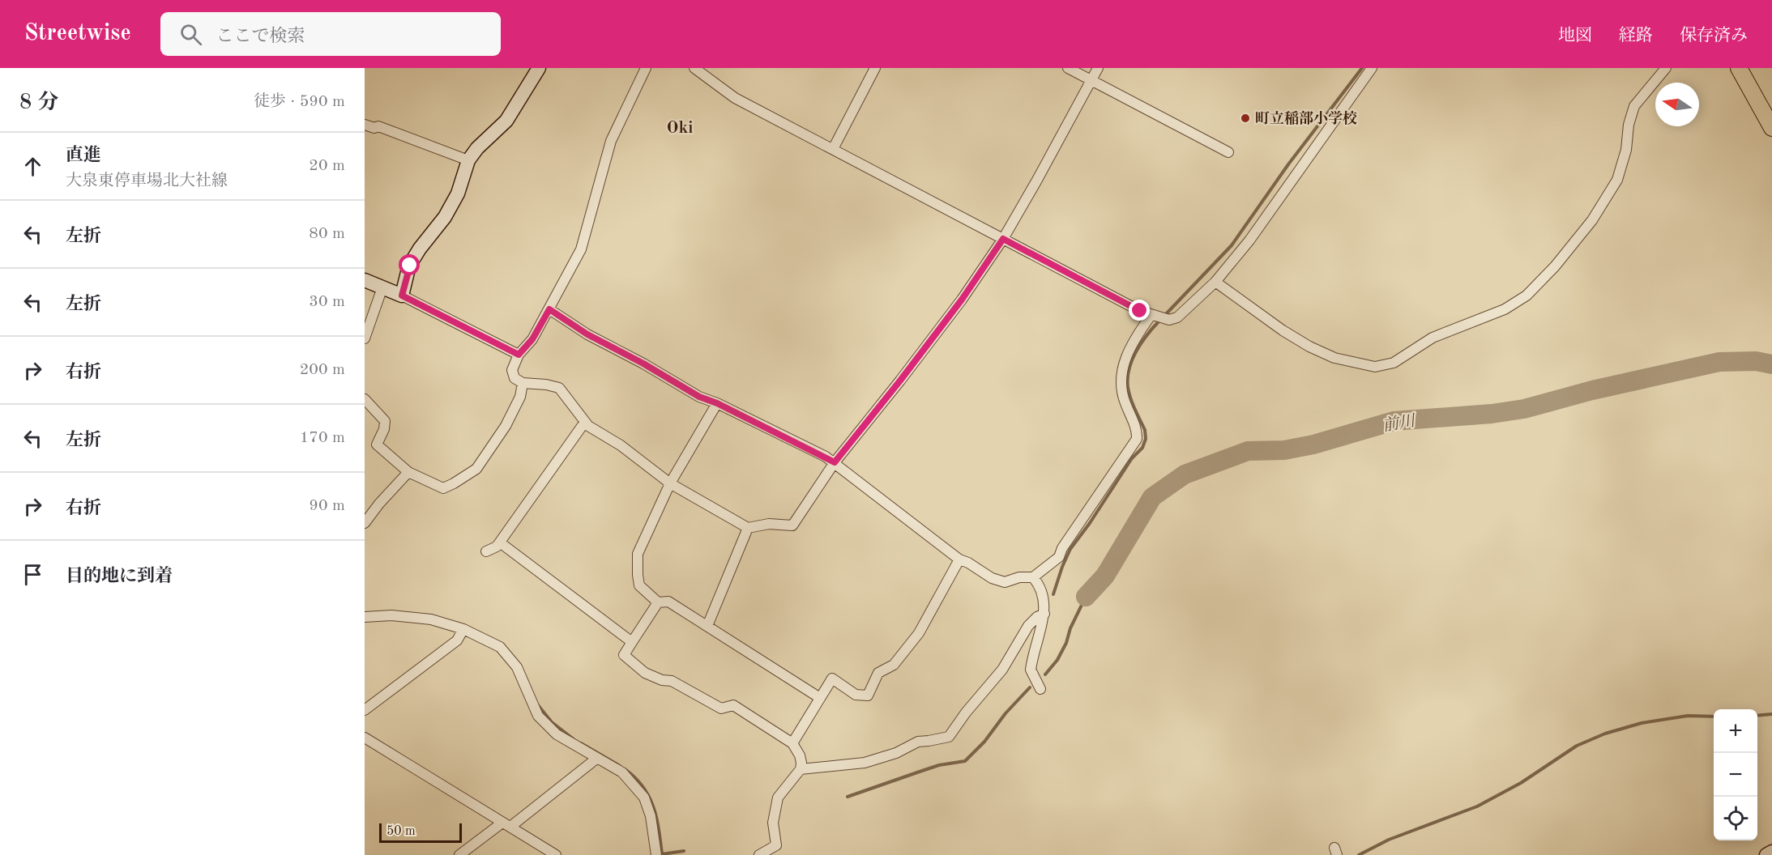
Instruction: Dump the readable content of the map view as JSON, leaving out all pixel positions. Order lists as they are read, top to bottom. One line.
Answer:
{"districts":["Oki"],"water":["前川"],"places":["町立稲部小学校"],"scale_bar":"50 m","north":"left","page":{"header":"Streetwise","search":"ここで検索","nav":["地図","経路","保存済み"],"heading":["8 分","徒歩 · 590 m"],"list":[["直進","大泉東停車場北大社線","20 m"],["左折","80 m"],["左折","30 m"],["右折","200 m"],["左折","170 m"],["右折","90 m"],"目的地に到着"],"map_buttons":["+","−"],"scale":"50 m"}}
